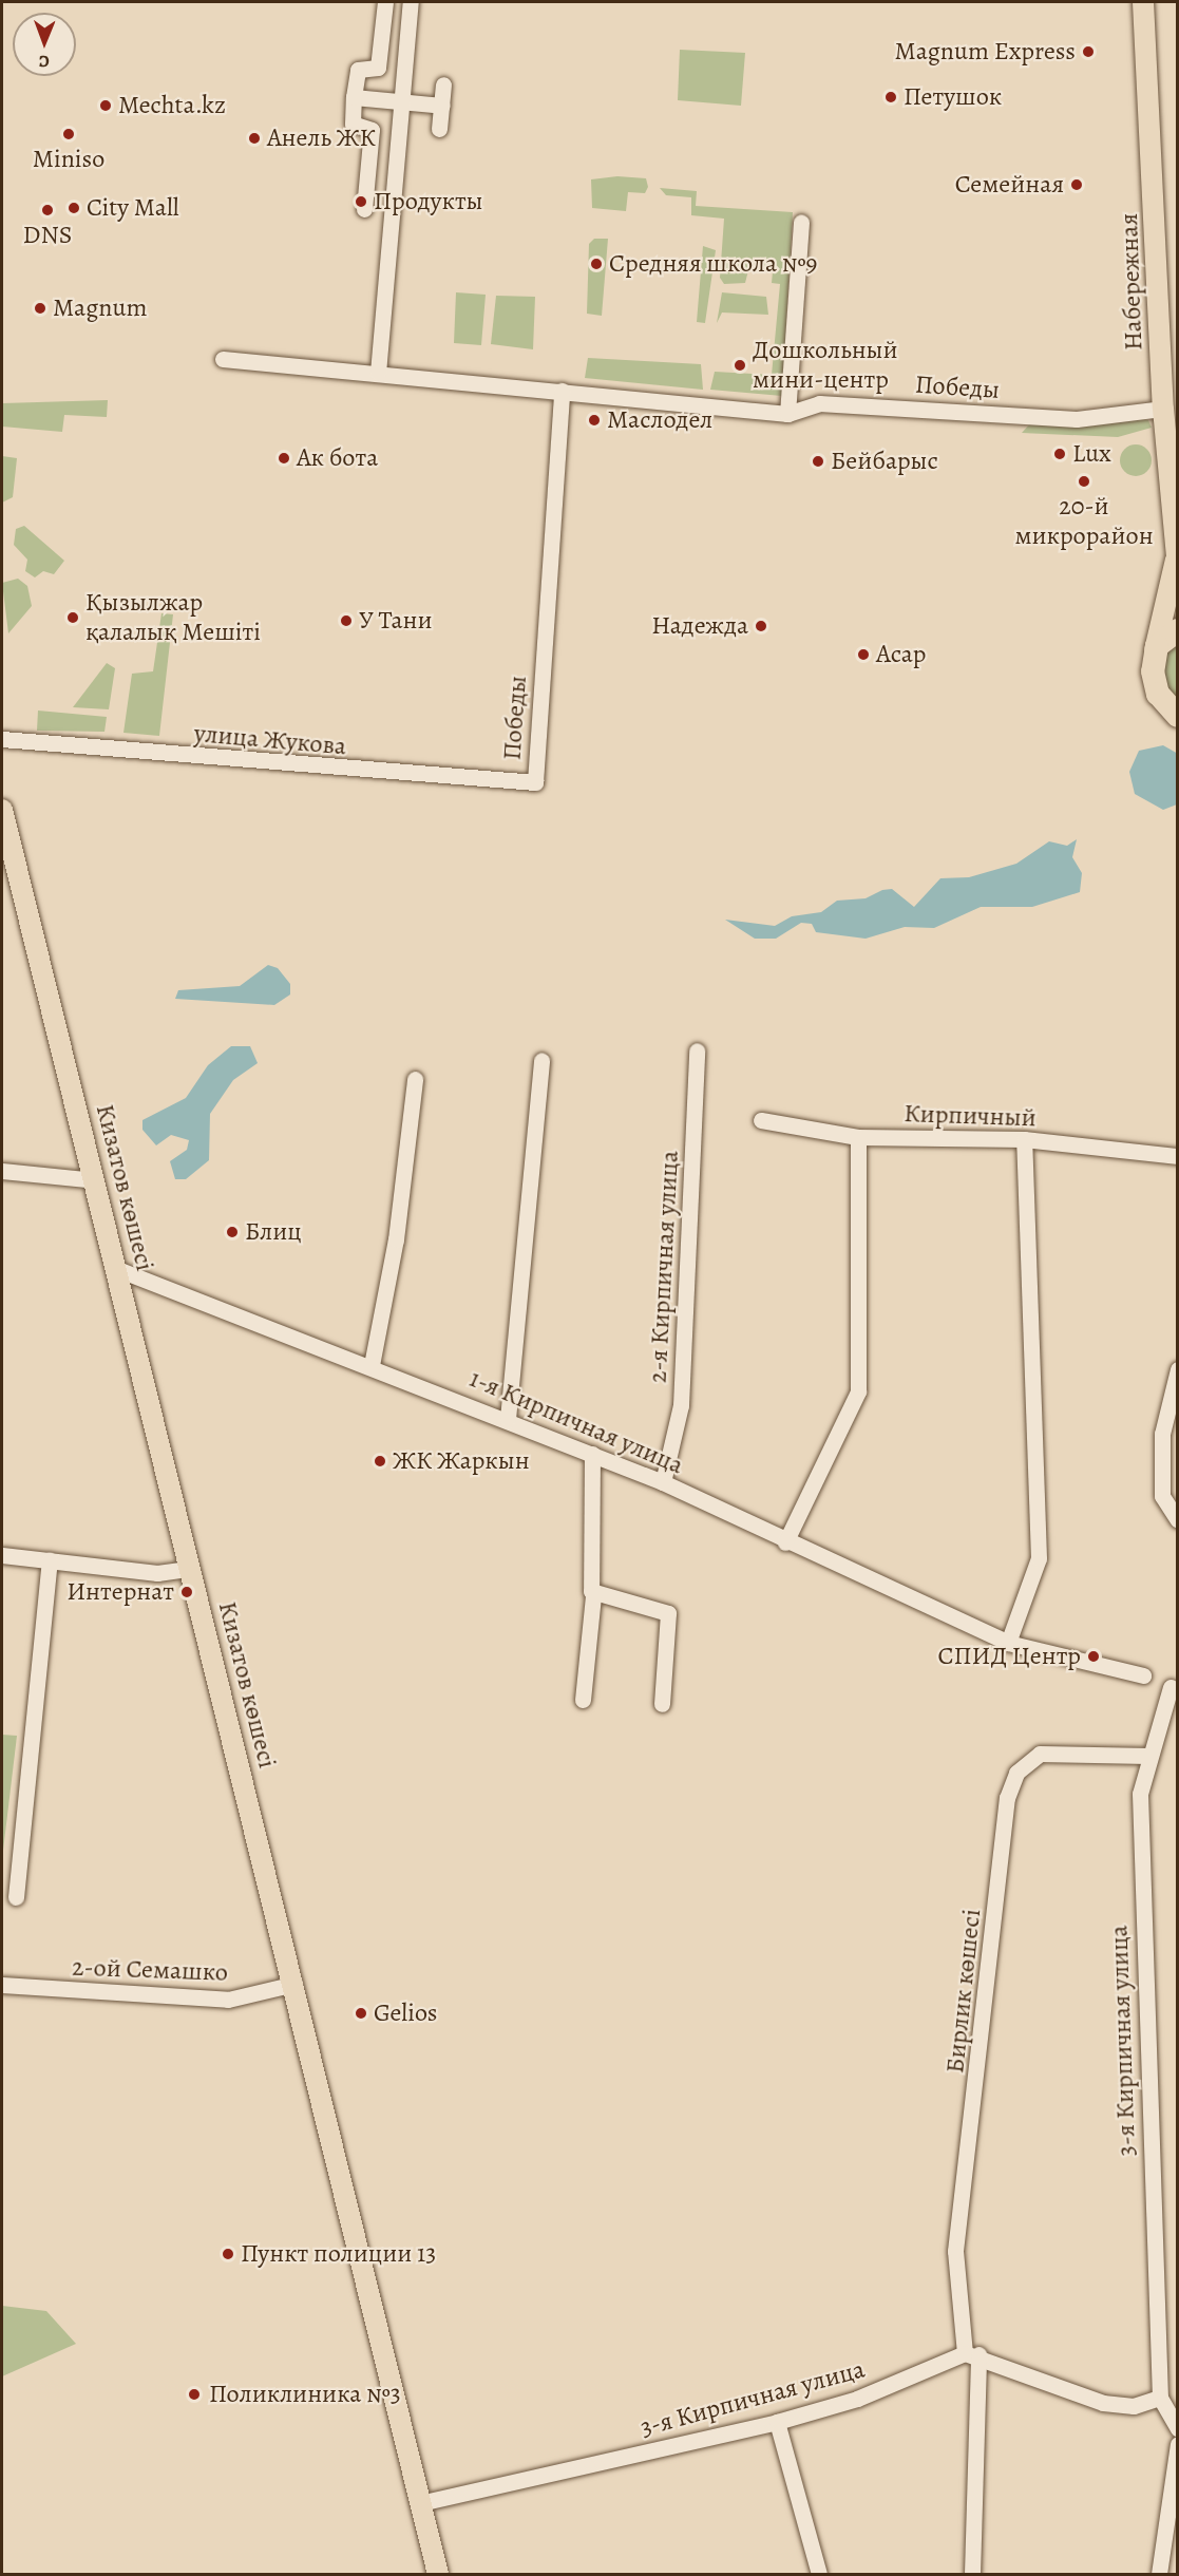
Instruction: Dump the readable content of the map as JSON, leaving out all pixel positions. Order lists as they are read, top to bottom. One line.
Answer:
{"streets":{"main road":["Набережная","Кизатов көшесі"],"street":["Победы","улица Жукова","Кирпичный","2-я Кирпичная улица","1-я Кирпичная улица","2-ой Семашко","Бирлик көшесі","3-я Кирпичная улица"]},"crossings":[["Набережная","Победы"],["Победы","улица Жукова"],["Кизатов көшесі","1-я Кирпичная улица"],["Кизатов көшесі","2-ой Семашко"],["Кизатов көшесі","3-я Кирпичная улица"],["2-я Кирпичная улица","1-я Кирпичная улица"],["Бирлик көшесі","3-я Кирпичная улица"]],"places":["Magnum Express","Петушок","Mechta.kz","Miniso","Анель ЖК","Семейная","Продукты","City Mall","DNS","Средняя школа №9","Magnum","Дошкольный мини-центр","Маслодел","Lux","Ак бота","Бейбарыс","20-й микрорайон","Қызылжар қалалық Мешіті","У Тани","Надежда","Асар","Блиц","ЖК Жаркын","Интернат","СПИД Центр","Gelios","Пункт полиции 13","Поликлиника №3"],"north":"bottom"}
